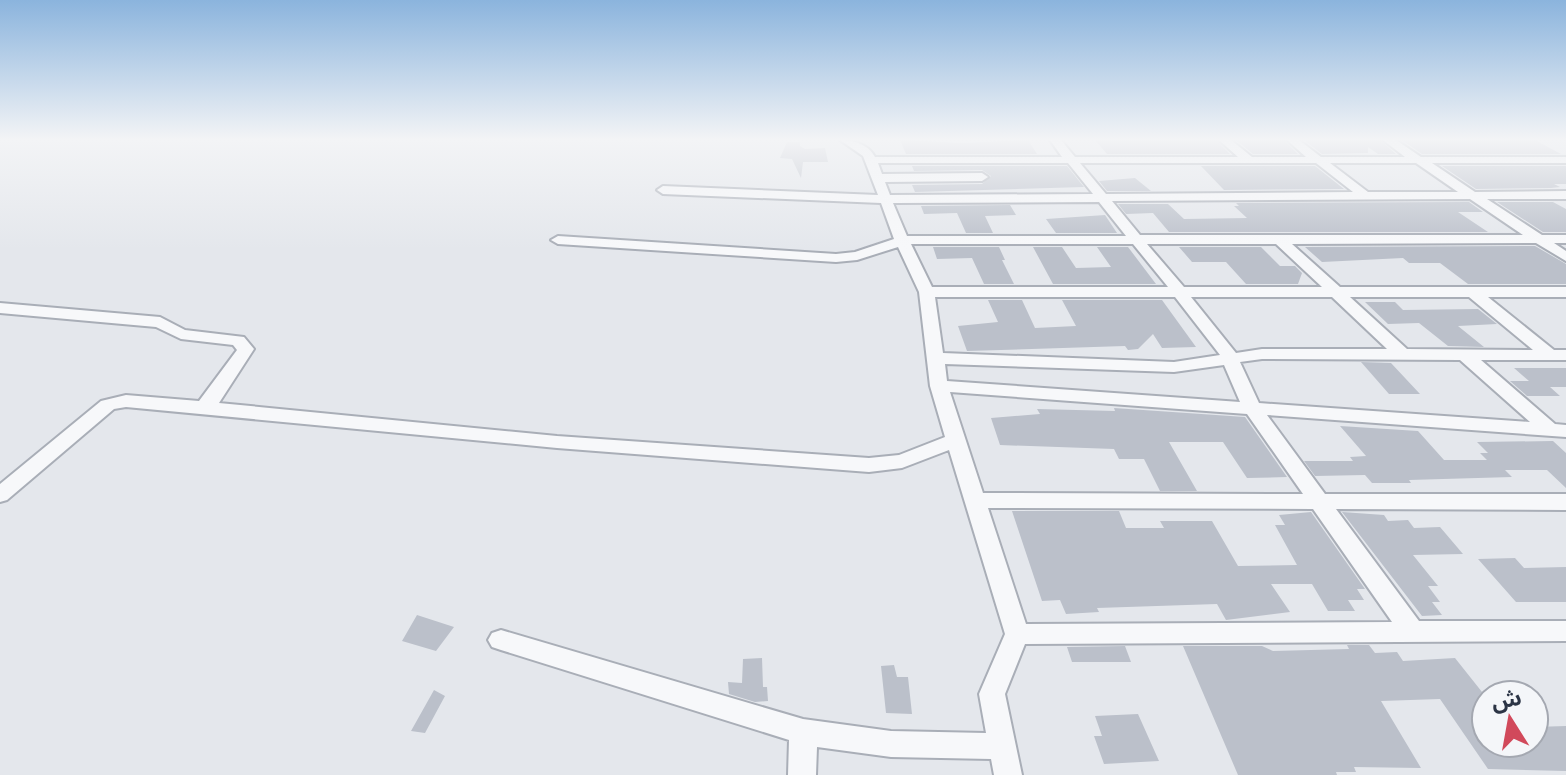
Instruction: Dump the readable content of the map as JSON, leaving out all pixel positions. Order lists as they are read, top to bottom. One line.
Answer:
{"north":"top"}
